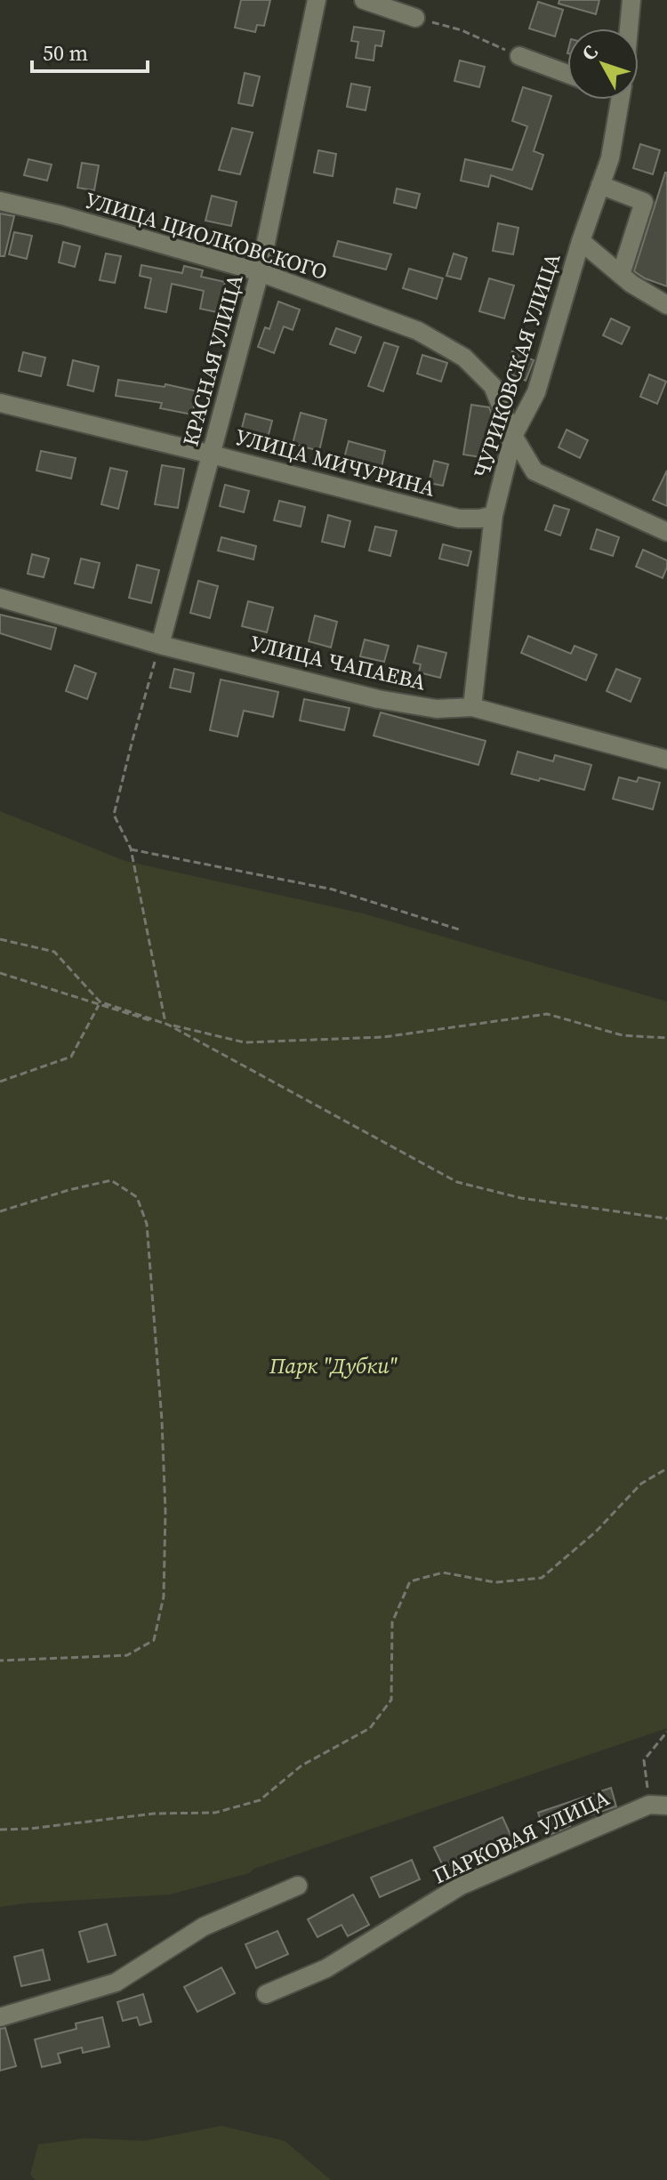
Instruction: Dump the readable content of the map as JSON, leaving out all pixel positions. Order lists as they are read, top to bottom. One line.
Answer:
{"streets":{"street":["УЛИЦА ЦИОЛКОВСКОГО","КРАСНАЯ УЛИЦА","ЧУРИКОВСКАЯ УЛИЦА","УЛИЦА МИЧУРИНА","УЛИЦА ЧАПАЕВА","ПАРКОВАЯ УЛИЦА"]},"crossings":[["УЛИЦА ЦИОЛКОВСКОГО","КРАСНАЯ УЛИЦА"],["УЛИЦА ЦИОЛКОВСКОГО","ЧУРИКОВСКАЯ УЛИЦА"],["КРАСНАЯ УЛИЦА","УЛИЦА МИЧУРИНА"],["КРАСНАЯ УЛИЦА","УЛИЦА ЧАПАЕВА"],["ЧУРИКОВСКАЯ УЛИЦА","УЛИЦА МИЧУРИНА"],["ЧУРИКОВСКАЯ УЛИЦА","УЛИЦА ЧАПАЕВА"]],"parks":["Парк \"Дубки\""],"scale_bar":"50 m","north":"top left"}
